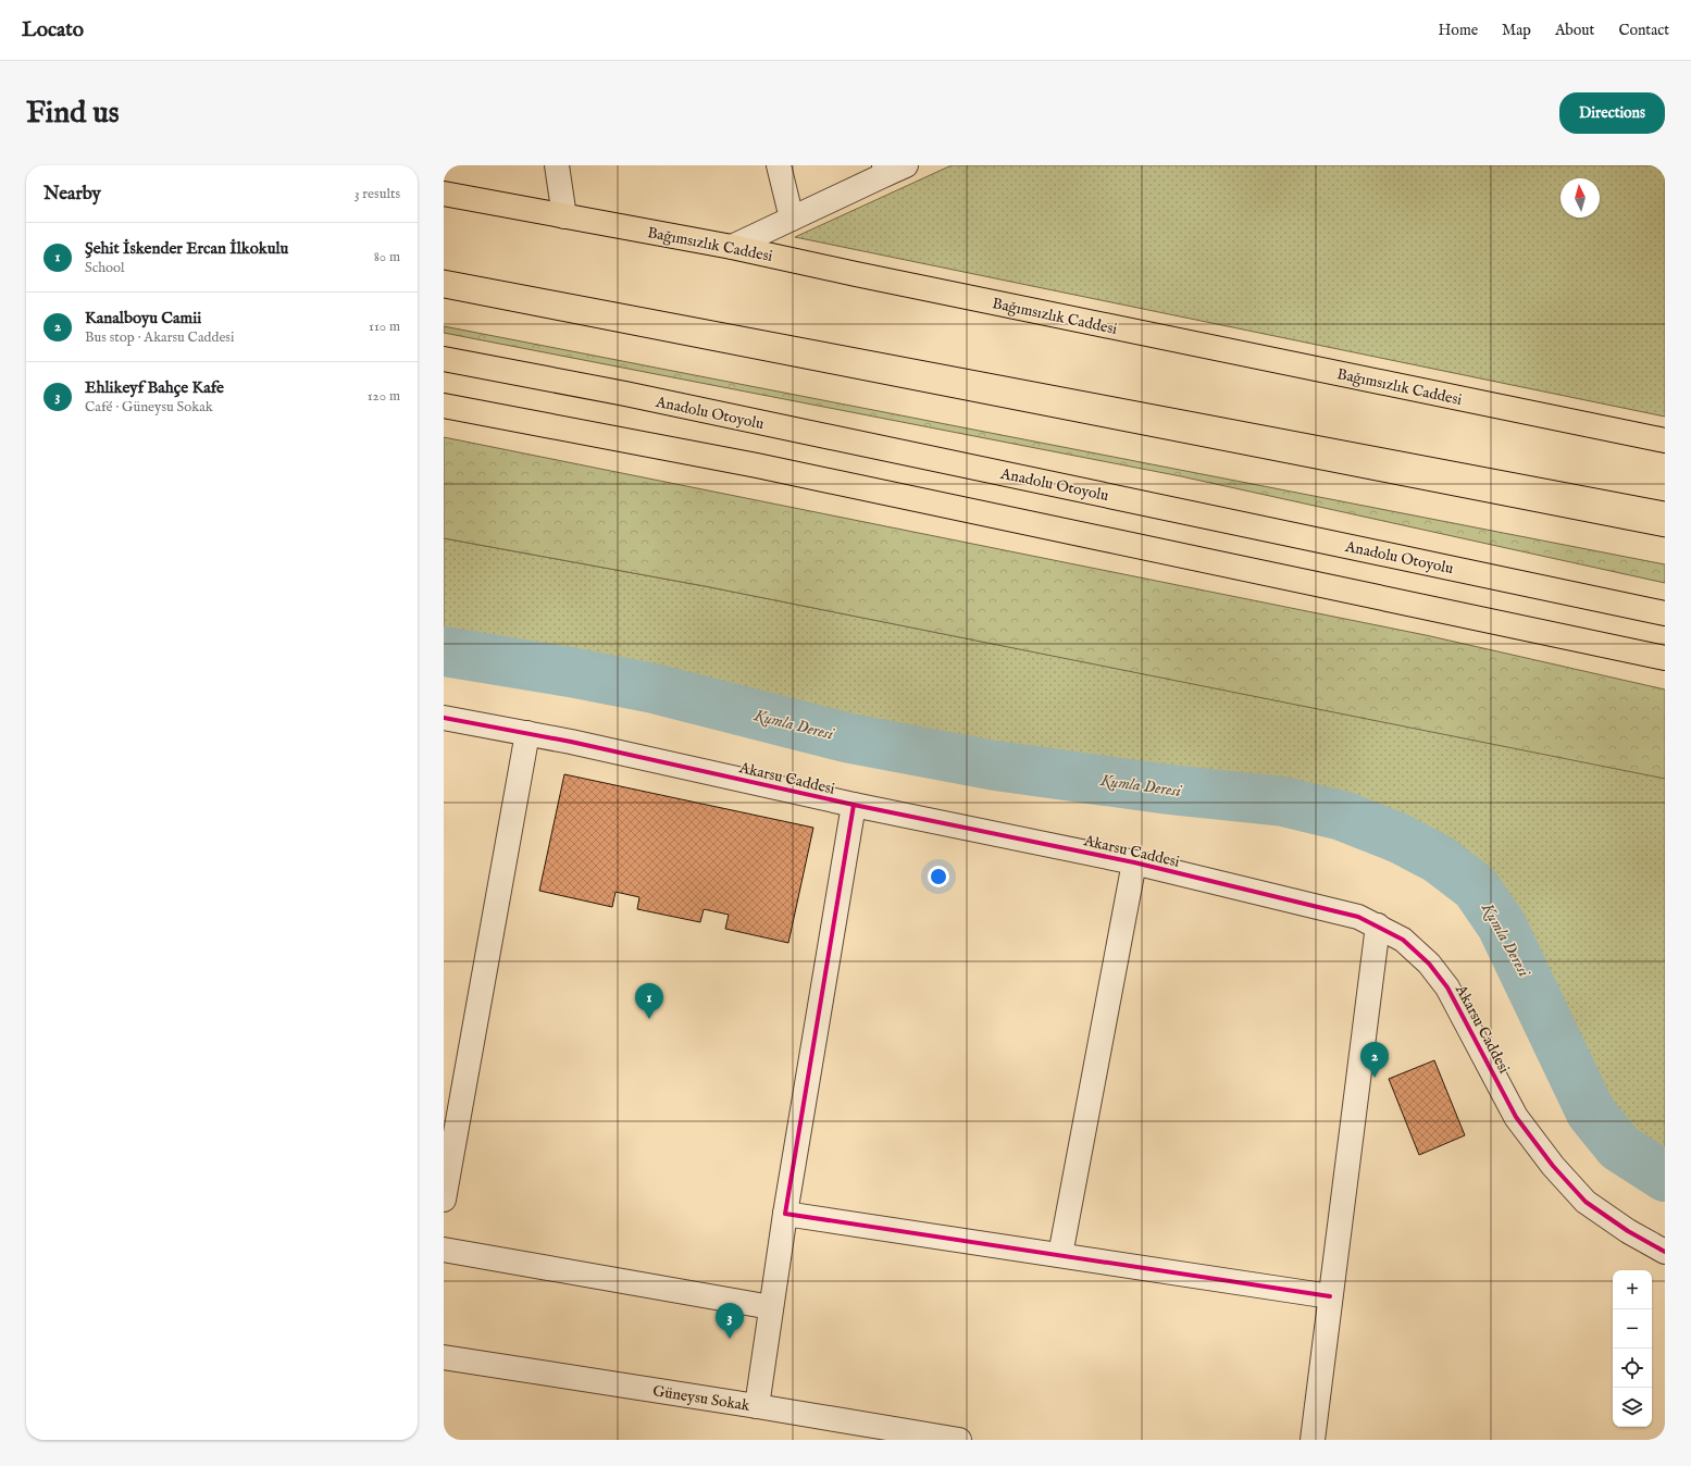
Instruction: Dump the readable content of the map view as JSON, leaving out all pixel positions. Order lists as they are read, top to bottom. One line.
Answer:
{"streets":{"main road":["Bağımsızlık Caddesi","Anadolu Otoyolu"],"street":["Akarsu Caddesi","Güneysu Sokak"]},"water":["Kumla Deresi"],"north":"top","page":{"header":"Locato","nav":["Home","Map","About","Contact"],"buttons":"Directions","title":"Find us","heading":["Nearby","3 results"],"list":[{"mark":"1","name":"Şehit İskender Ercan İlkokulu","note":"School","value":"80 m"},{"mark":"2","name":"Kanalboyu Camii","note":"Bus stop · Akarsu Caddesi","value":"110 m"},{"mark":"3","name":"Ehlikeyf Bahçe Kafe","note":"Café · Güneysu Sokak","value":"120 m"}],"pins":["1","2","3"],"map_buttons":["+","−"]}}
